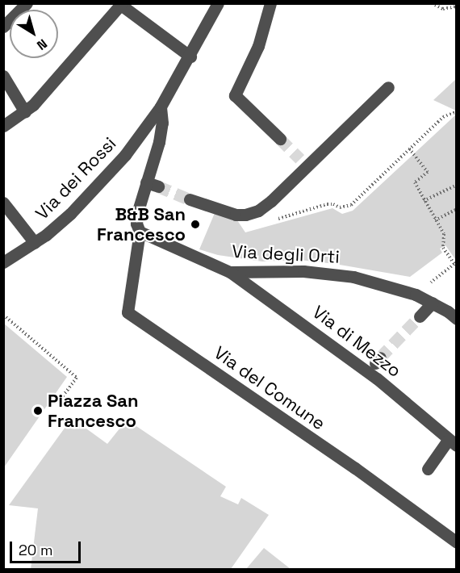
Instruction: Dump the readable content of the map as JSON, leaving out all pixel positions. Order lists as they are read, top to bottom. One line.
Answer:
{"streets":{"street":["Via dei Rossi","Via degli Orti","Via di Mezzo","Via del Comune"]},"crossings":[["Via degli Orti","Via di Mezzo"],["Via degli Orti","Via del Comune"]],"places":["B&B San Francesco","Piazza San Francesco"],"scale_bar":"20 m","north":"bottom right"}
